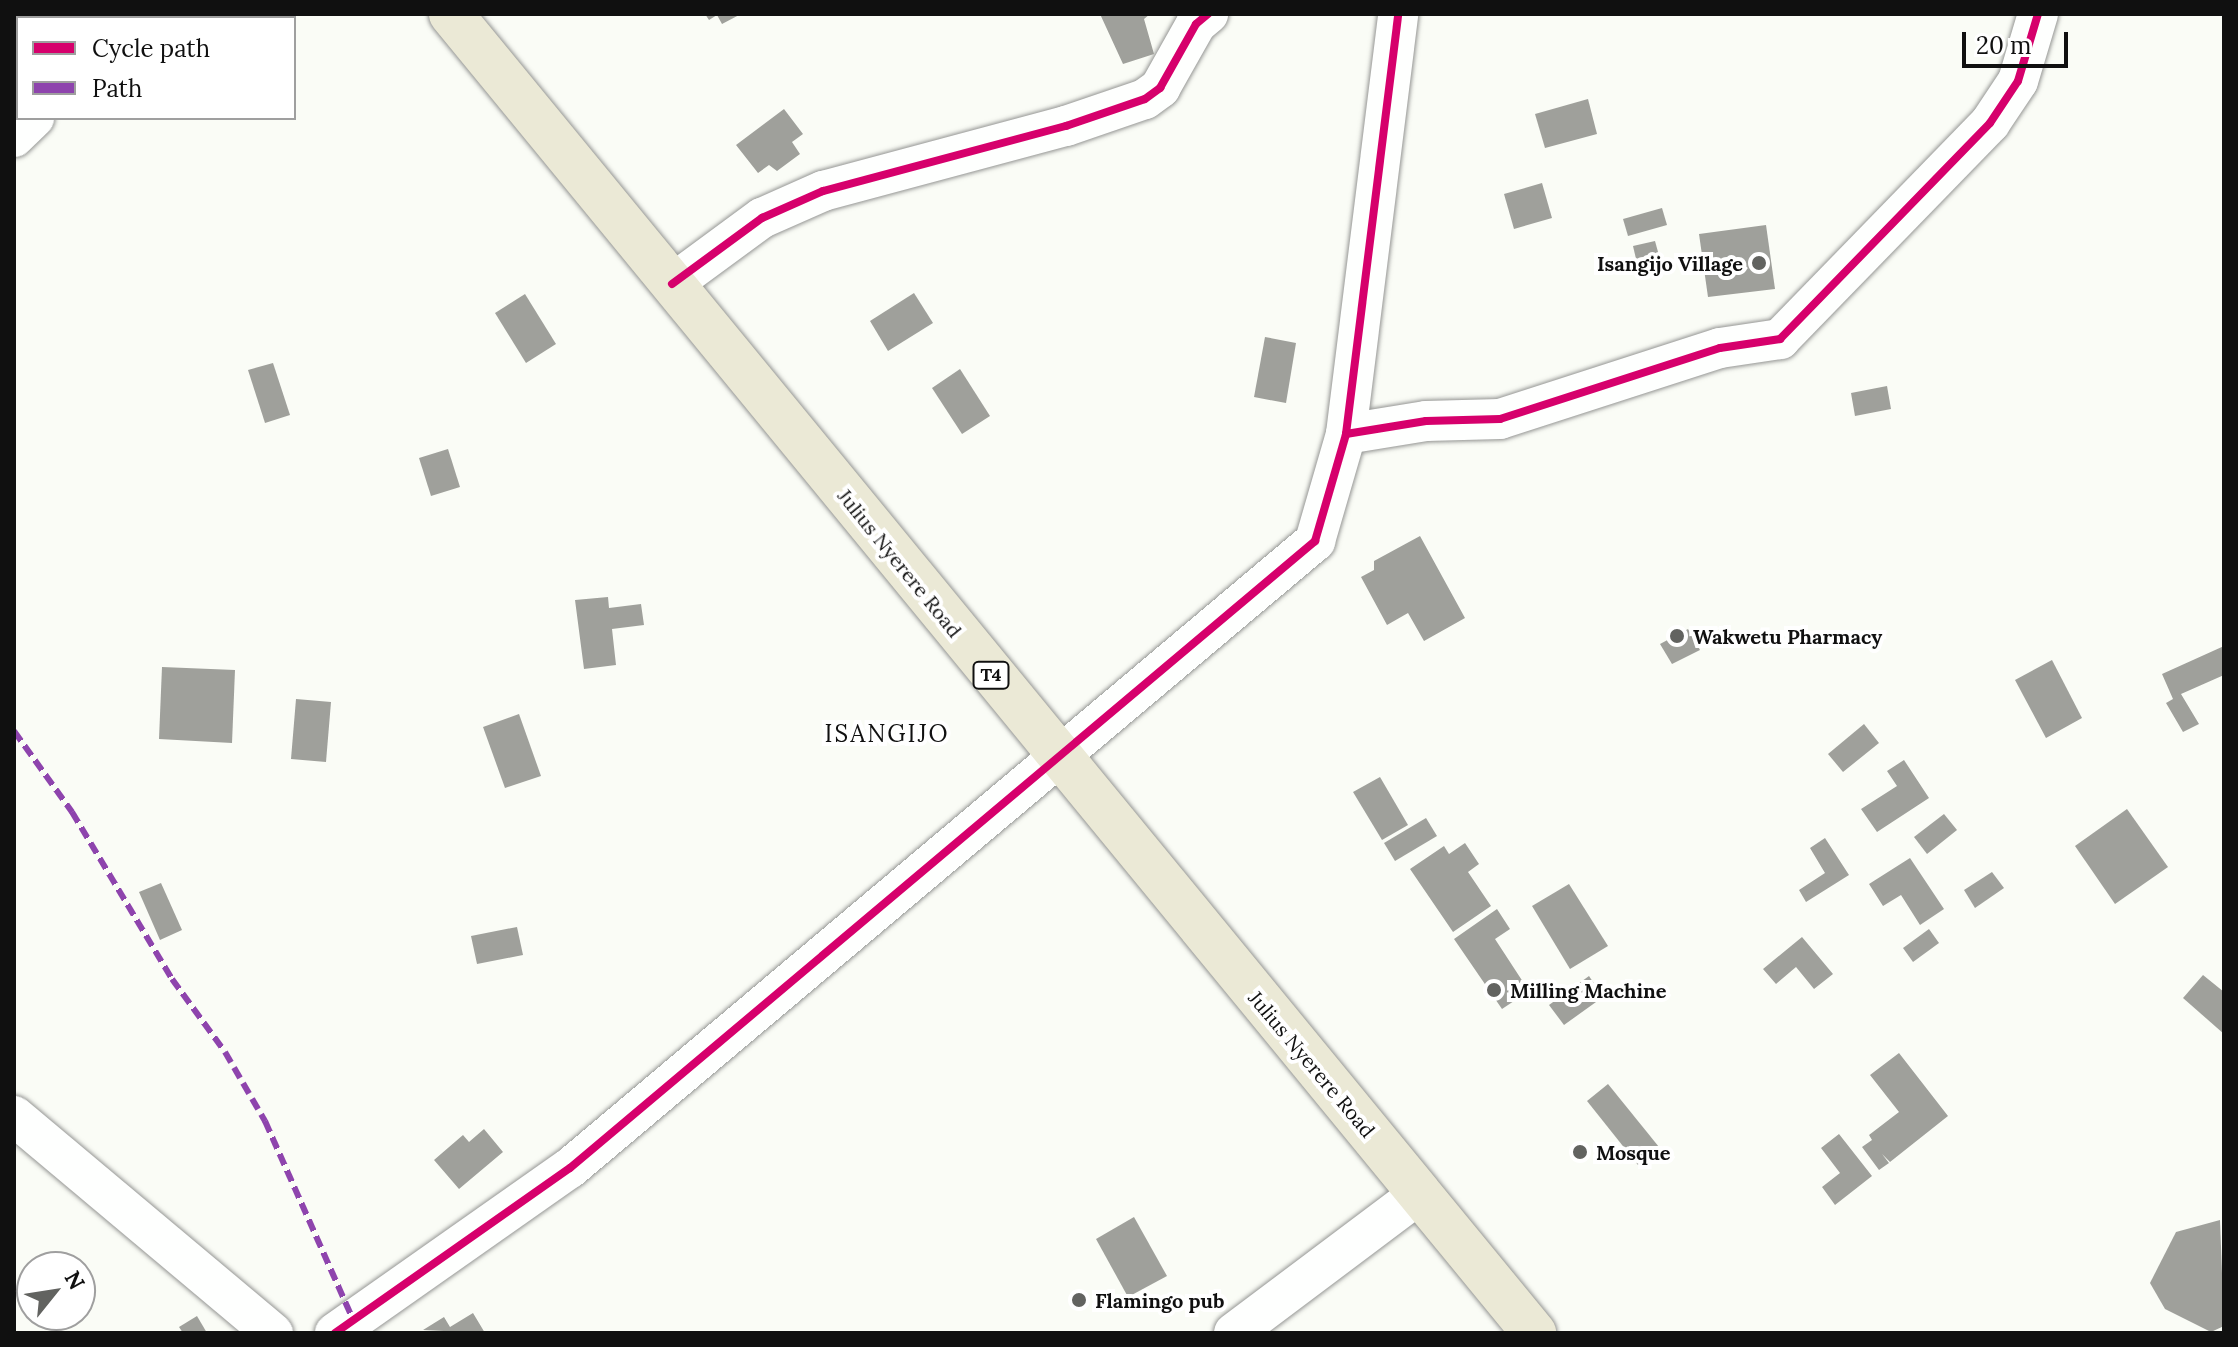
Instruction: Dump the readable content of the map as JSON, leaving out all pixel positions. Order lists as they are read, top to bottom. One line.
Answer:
{"streets":{"highway":["Julius Nyerere Road","T4"]},"districts":["ISANGIJO"],"places":["Isangijo Village","Wakwetu Pharmacy","Milling Machine","Mosque","Flamingo pub"],"legend":["Cycle path","Path"],"scale_bar":"20 m","north":"top right"}
